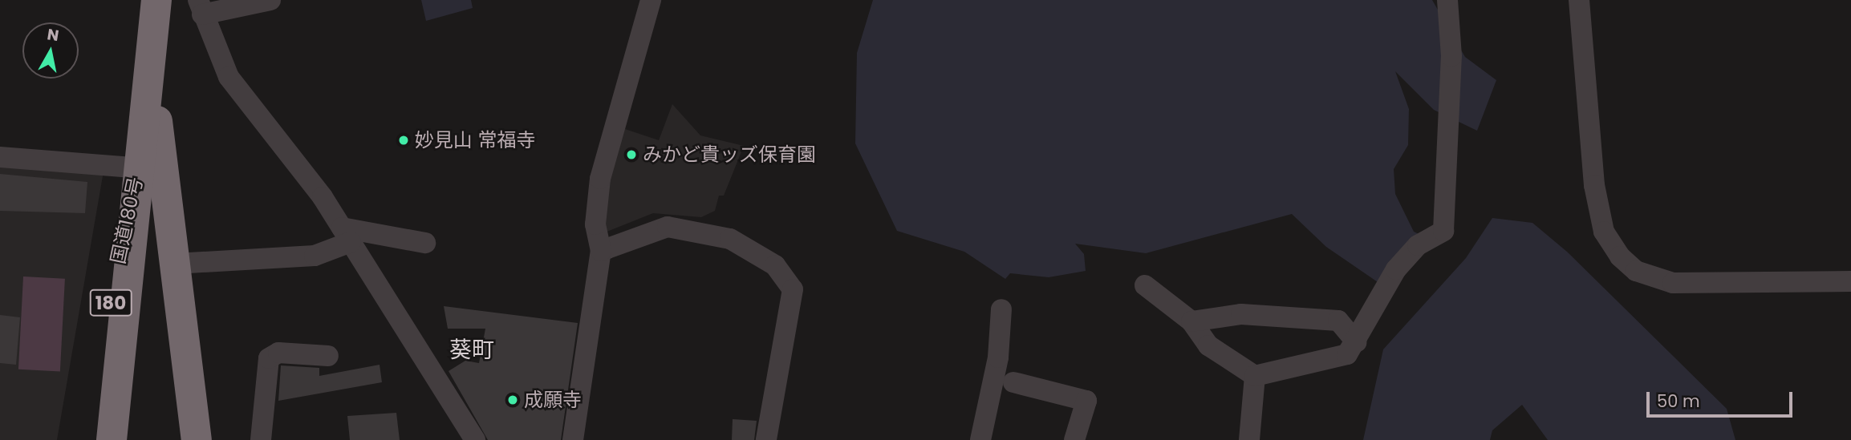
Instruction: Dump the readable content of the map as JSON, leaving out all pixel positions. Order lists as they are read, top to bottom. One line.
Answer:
{"streets":{"highway":["国道180号","180"]},"districts":["葵町"],"places":["妙見山 常福寺","みかど貴ッズ保育園","成願寺"],"scale_bar":"50 m","north":"top"}
